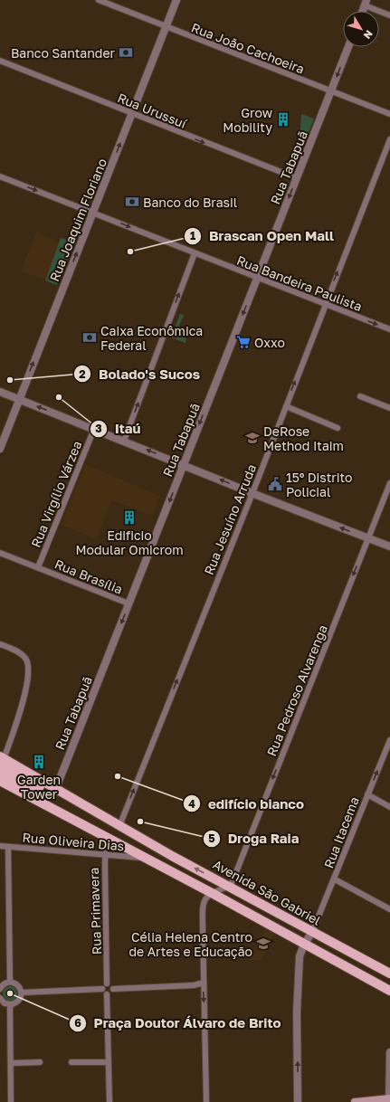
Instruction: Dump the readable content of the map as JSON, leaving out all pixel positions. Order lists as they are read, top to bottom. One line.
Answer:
{"streets":{"main road":["Avenida São Gabriel"],"street":["Rua João Cachoeira","Rua Urussuí","Rua Tabapuã","Rua Joaquim Floriano","Rua Bandeira Paulista","Rua Virgílio Várzea","Rua Jesuíno Arruda","Rua Brasília","Rua Pedroso Alvarenga","Rua Itacema","Rua Oliveira Dias","Rua Primavera"]},"crossings":[["Rua João Cachoeira","Rua Tabapuã"],["Rua João Cachoeira","Rua Joaquim Floriano"],["Rua Urussuí","Rua Tabapuã"],["Rua Urussuí","Rua Joaquim Floriano"],["Rua Tabapuã","Rua Bandeira Paulista"],["Rua Tabapuã","Rua Brasília"],["Rua Tabapuã","Avenida São Gabriel"],["Rua Joaquim Floriano","Rua Bandeira Paulista"],["Rua Bandeira Paulista","Rua Jesuíno Arruda"],["Rua Virgílio Várzea","Rua Brasília"],["Rua Jesuíno Arruda","Avenida São Gabriel"],["Rua Pedroso Alvarenga","Avenida São Gabriel"],["Rua Itacema","Avenida São Gabriel"],["Rua Oliveira Dias","Rua Primavera"]],"one_way":["Rua Urussuí","Rua Tabapuã","Rua Joaquim Floriano","Rua Bandeira Paulista","Rua Jesuíno Arruda","Rua Pedroso Alvarenga"],"places":{"bank":["Banco Santander","Banco do Brasil","Caixa Econômica Federal"],"building":["Grow Mobility","Edificio Modular Omicrom","Garden Tower"],"other":["Brascan Open Mall","Bolado's Sucos","Itaú","edifício bianco","Droga Raia","Praça Doutor Álvaro de Brito"],"supermarket":["Oxxo"],"school or university":["DeRose Method Itaim","Célia Helena Centro de Artes e Educação"],"public building":["15º Distrito Policial"]},"north":"bottom right"}
